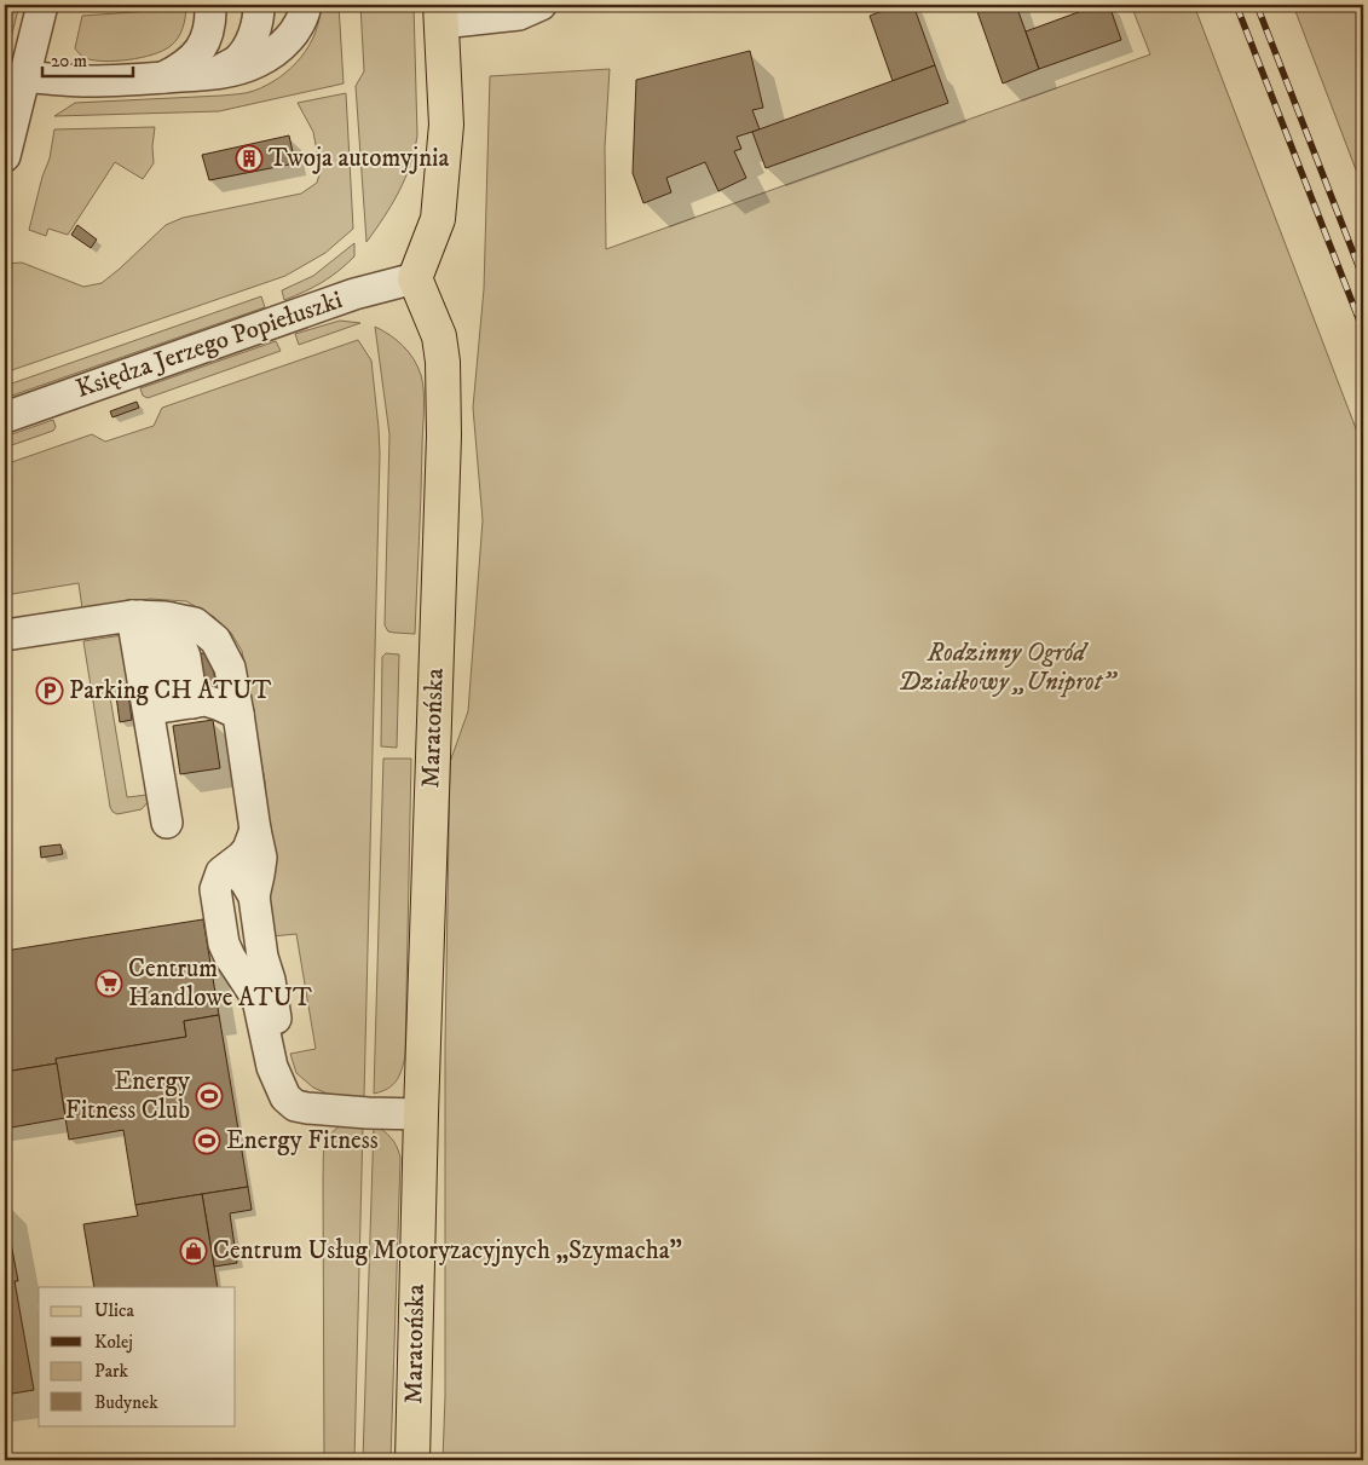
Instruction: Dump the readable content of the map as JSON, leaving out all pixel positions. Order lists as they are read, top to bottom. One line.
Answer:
{"streets":{"main road":["Maratońska"],"street":["Księdza Jerzego Popiełuszki"]},"crossings":[["Księdza Jerzego Popiełuszki","Maratońska"]],"parks":["Rodzinny Ogród Działkowy „Uniprot”"],"places":{"building":["Twoja automyjnia"],"parking":["Parking CH ATUT"],"supermarket":["Centrum Handlowe ATUT"],"sports":["Energy Fitness Club","Energy Fitness"],"shop":["Centrum Usług Motoryzacyjnych „Szymacha”"]},"legend":["Ulica","Kolej","Park","Budynek"],"scale_bar":"20 m"}
